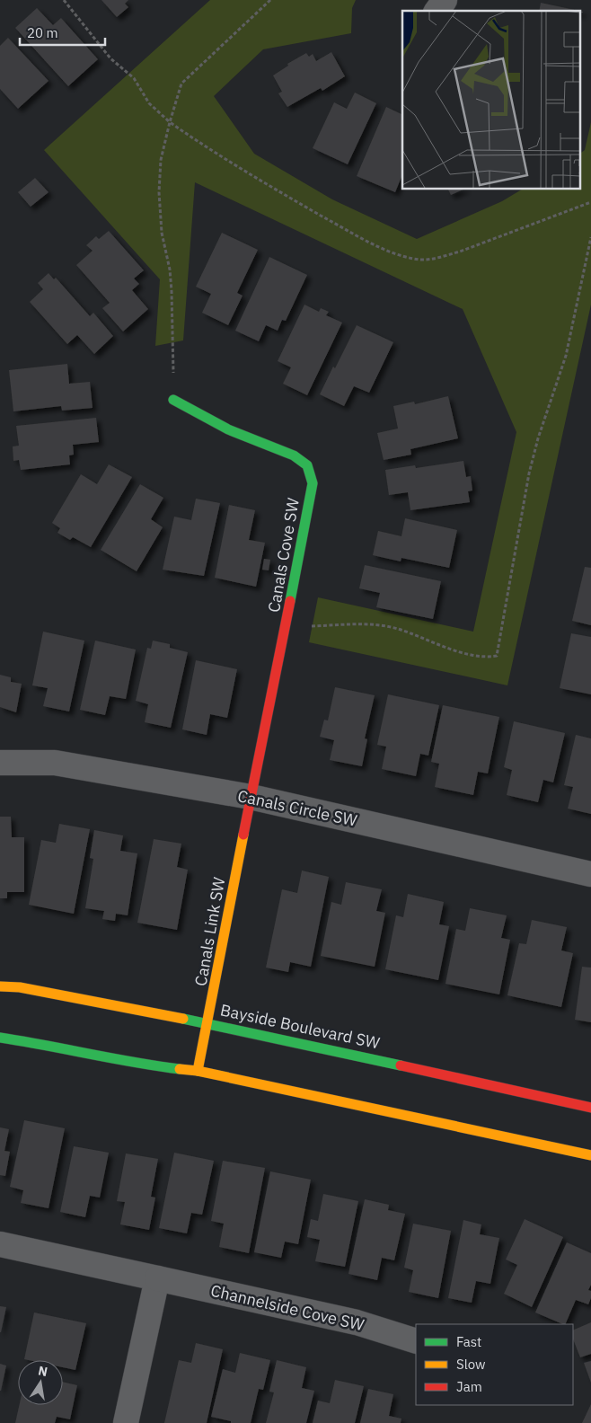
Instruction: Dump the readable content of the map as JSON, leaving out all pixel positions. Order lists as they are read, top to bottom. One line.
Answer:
{"streets":{"street":["Canals Cove SW","Canals Circle SW","Canals Link SW","Bayside Boulevard SW","Channelside Cove SW"]},"crossings":[["Canals Cove SW","Canals Circle SW"],["Canals Cove SW","Canals Link SW"],["Canals Circle SW","Canals Link SW"],["Canals Link SW","Bayside Boulevard SW"]],"legend":["Fast","Slow","Jam"],"scale_bar":"20 m","north":"top"}
